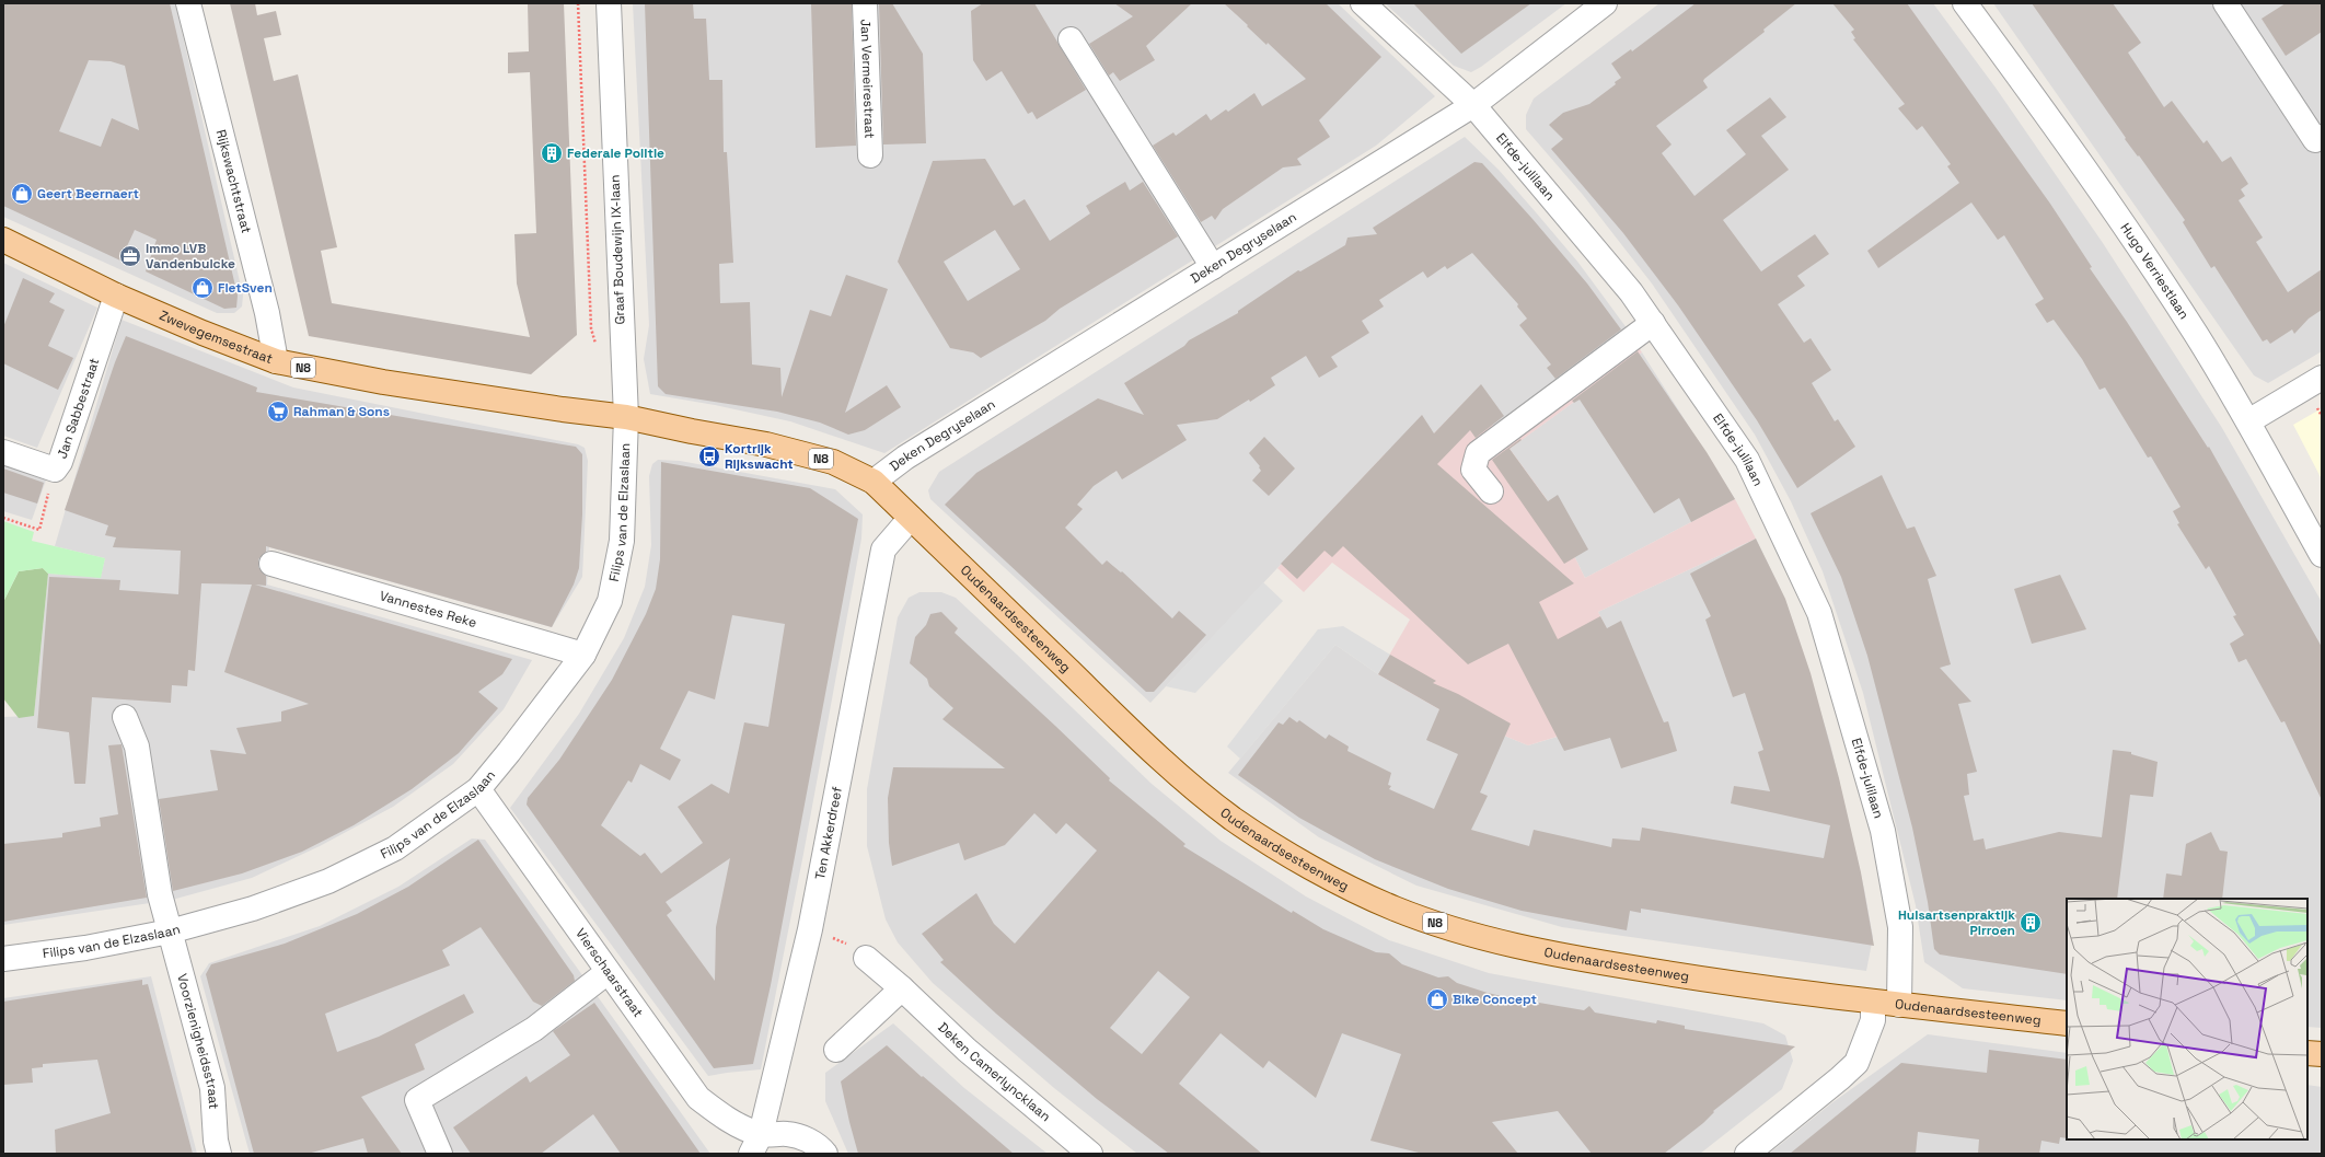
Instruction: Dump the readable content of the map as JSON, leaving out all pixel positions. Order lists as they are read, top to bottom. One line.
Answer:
{"streets":{"main road":["Zwevegemsestraat","N8","Oudenaardsesteenweg"],"street":["Jan Vermeirestraat","Elfde-julilaan","Rijkswachtstraat","Deken Degryselaan","Graaf Boudewijn IX-laan","Hugo Verriestlaan","Jan Sabbestraat","Filips van de Elzaslaan","Vannestes Reke","Ten Akkerdreef","Vierschaarstraat","Voorzienigheidsstraat","Deken Camerlyncklaan"]},"crossings":[["Elfde-julilaan","Deken Degryselaan"],["Elfde-julilaan","Oudenaardsesteenweg"],["Rijkswachtstraat","Zwevegemsestraat"],["Deken Degryselaan","Oudenaardsesteenweg"],["Graaf Boudewijn IX-laan","Zwevegemsestraat"],["Graaf Boudewijn IX-laan","Filips van de Elzaslaan"],["Graaf Boudewijn IX-laan","Oudenaardsesteenweg"],["Zwevegemsestraat","Jan Sabbestraat"],["Zwevegemsestraat","Filips van de Elzaslaan"],["Zwevegemsestraat","Oudenaardsesteenweg"],["Filips van de Elzaslaan","Vannestes Reke"],["Filips van de Elzaslaan","Oudenaardsesteenweg"],["Filips van de Elzaslaan","Vierschaarstraat"],["Filips van de Elzaslaan","Voorzienigheidsstraat"],["Oudenaardsesteenweg","Ten Akkerdreef"],["Ten Akkerdreef","Vierschaarstraat"]],"places":{"building":["Federale Politie","Huisartsenpraktijk Pirroen"],"shop":["Geert Beernaert","FietSven","Bike Concept"],"office":["Immo LVB Vandenbulcke"],"supermarket":["Rahman & Sons"],"bus stop":["Kortrijk Rijkswacht"]}}
